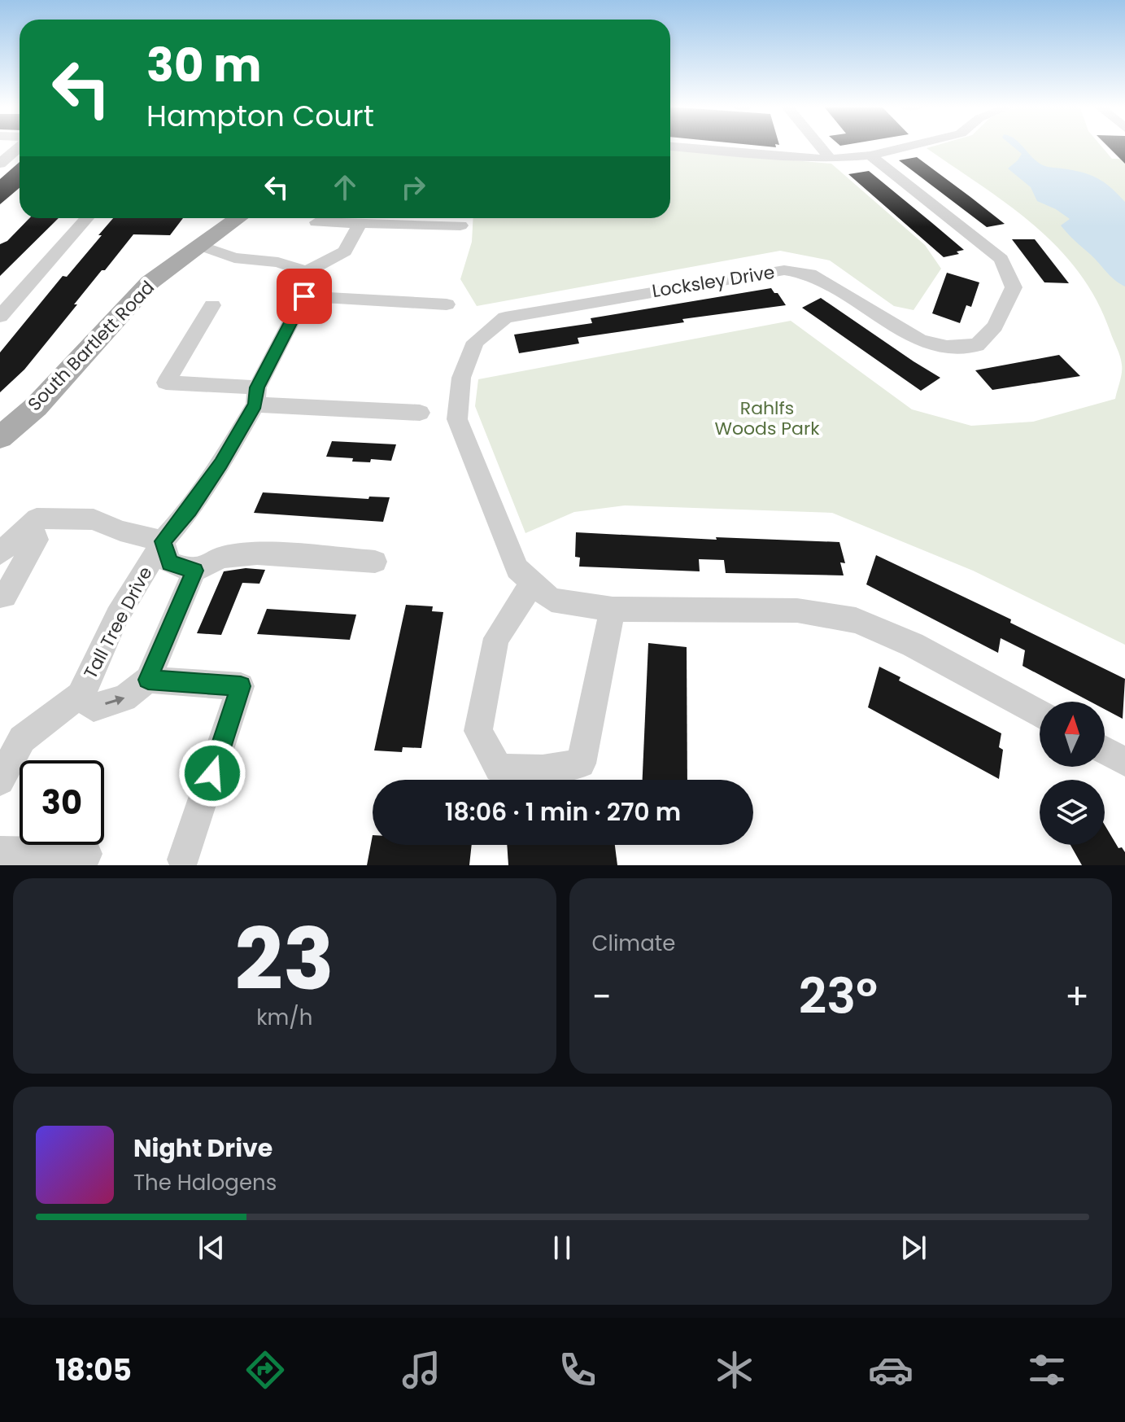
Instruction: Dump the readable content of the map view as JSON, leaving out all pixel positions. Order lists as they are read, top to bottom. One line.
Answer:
{"streets":{"main road":["South Bartlett Road"],"street":["Locksley Drive","Tall Tree Drive"]},"parks":["Rahlfs Woods Park"],"north":"top","page":{"turn":["30 m","Hampton Court"],"limit":"30","trip":"18:06 · 1 min · 270 m","tile":[["23","km/h"],"Climate"],"heat":["−","23°","+"],"song":["Night Drive","The Halogens"],"tabs":"18:05"}}
